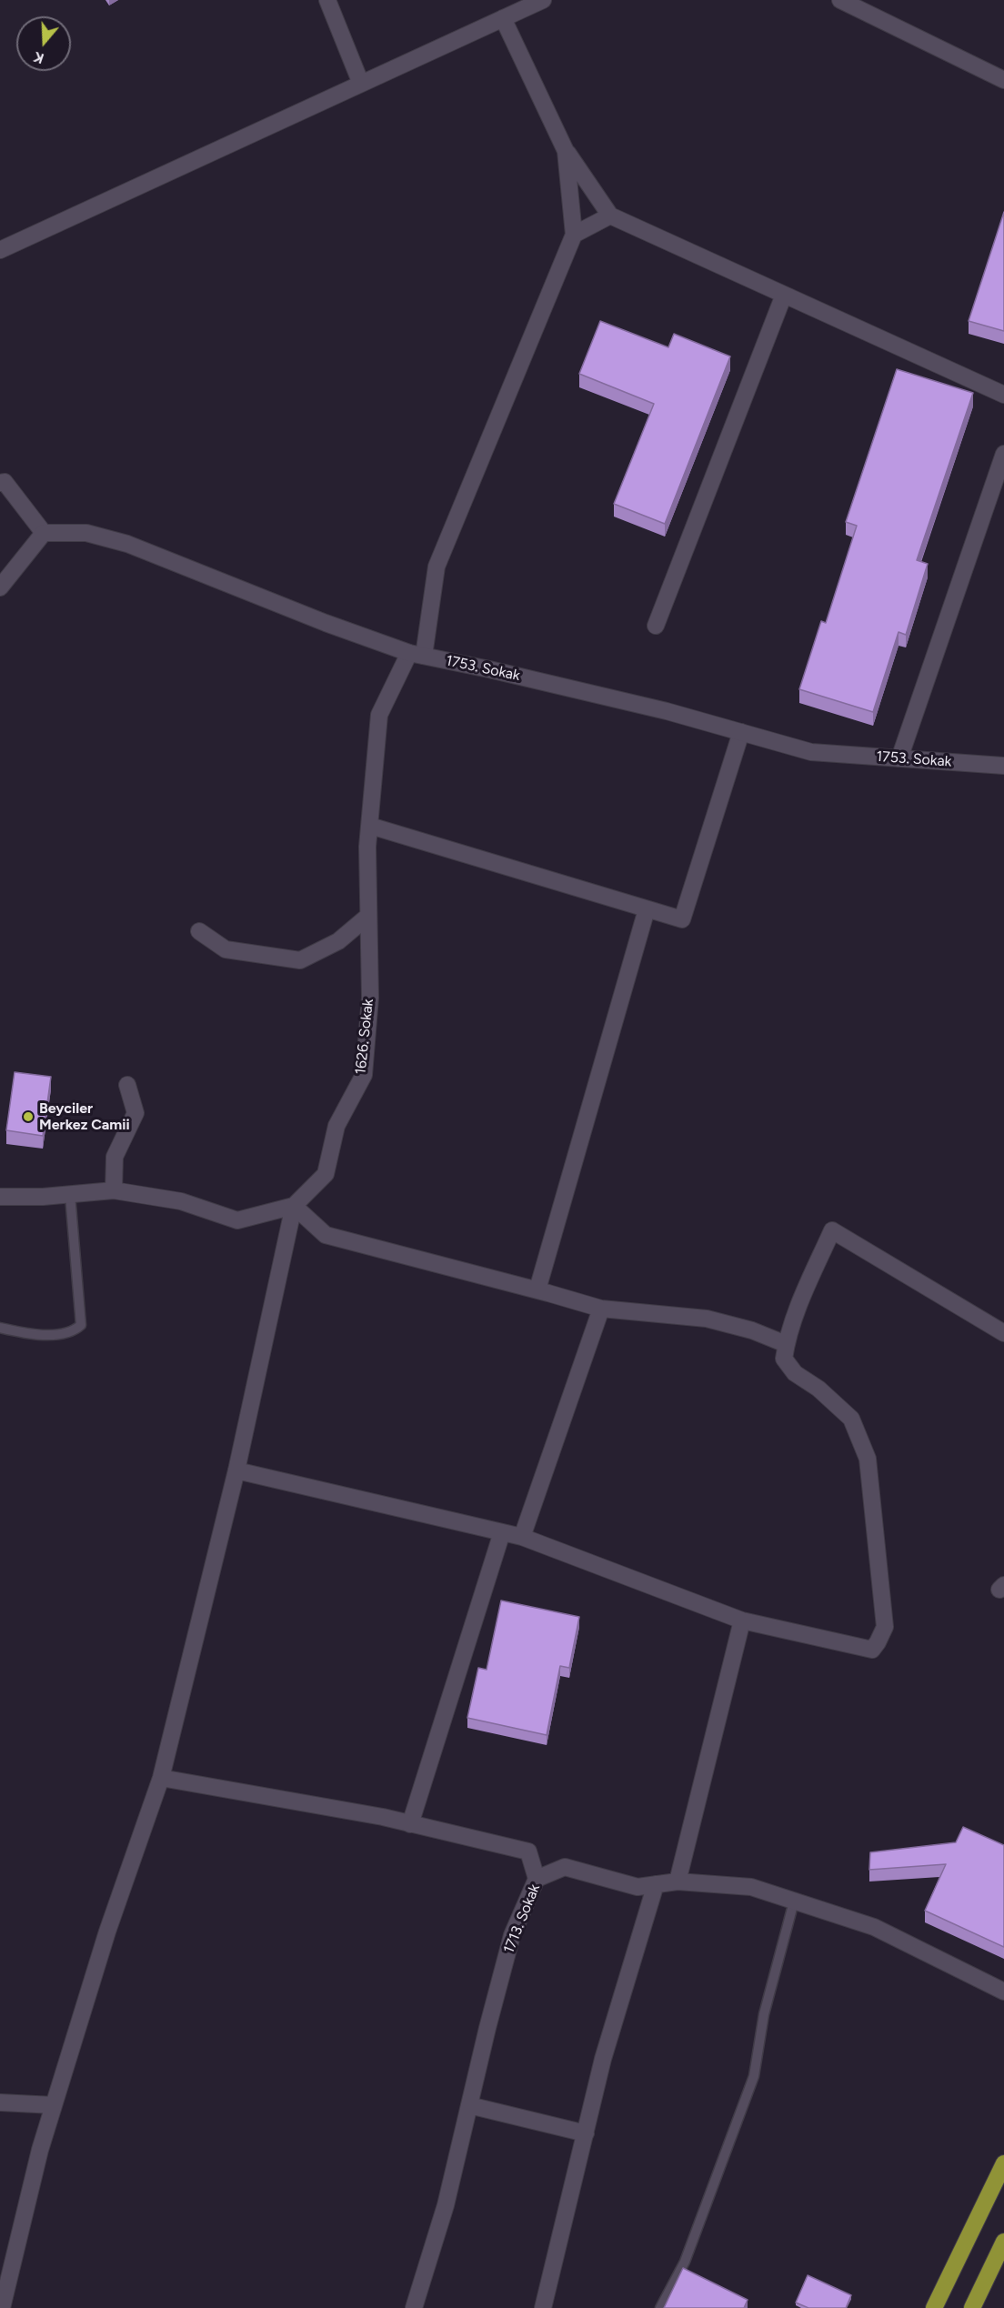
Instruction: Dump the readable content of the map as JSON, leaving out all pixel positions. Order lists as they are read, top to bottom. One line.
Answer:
{"streets":{"street":["1753. Sokak","1626. Sokak","1713. Sokak"]},"crossings":[["1753. Sokak","1626. Sokak"]],"places":["Beyciler Merkez Camii"],"north":"bottom"}
